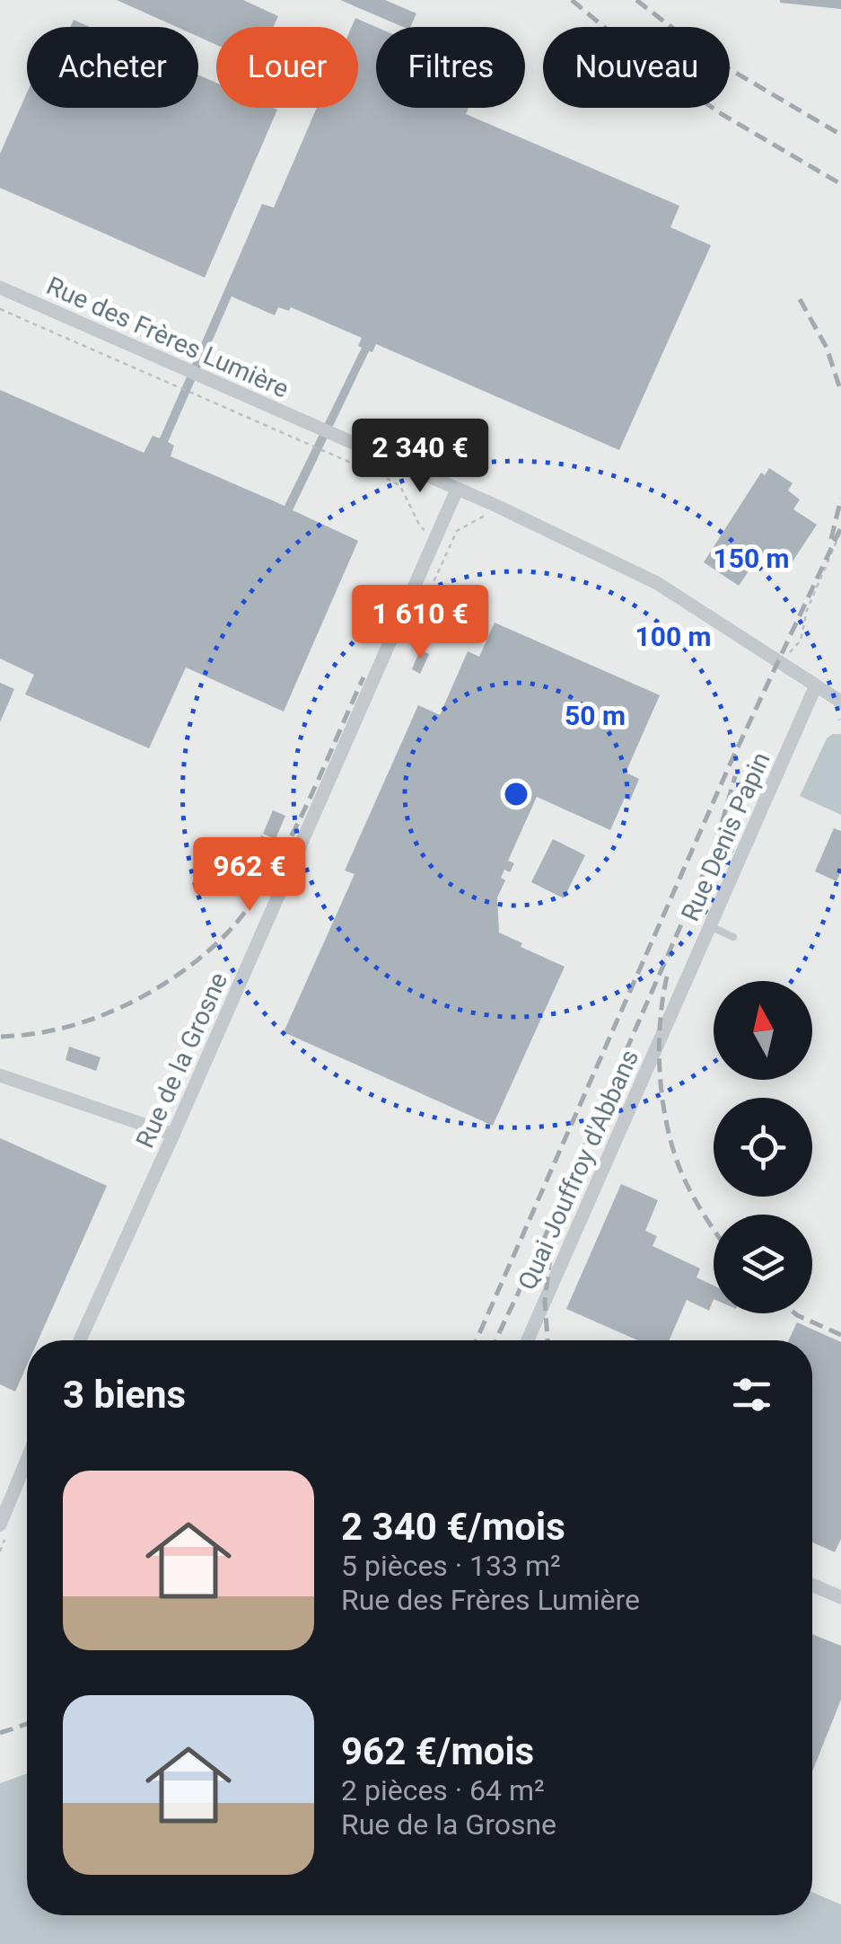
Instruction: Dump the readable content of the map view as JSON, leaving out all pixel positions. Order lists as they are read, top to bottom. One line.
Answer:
{"streets":{"street":["Rue des Frères Lumière","Rue Denis Papin","Rue de la Grosne","Quai Jouffroy d'Abbans"]},"crossings":[["Rue des Frères Lumière","Rue Denis Papin"],["Rue des Frères Lumière","Rue de la Grosne"],["Rue Denis Papin","Quai Jouffroy d'Abbans"]],"north":"top","page":{"chip":["Acheter","Louer","Filtres","Nouveau"],"price":["2 340 €","1 610 €","962 €"],"heading":"3 biens","list":[{"name":"2 340 €/mois","note":"5 pièces · 133 m² · Rue des Frères Lumière"},{"name":"962 €/mois","note":"2 pièces · 64 m² · Rue de la Grosne"}]},"rings":["150 m","100 m","50 m"]}
